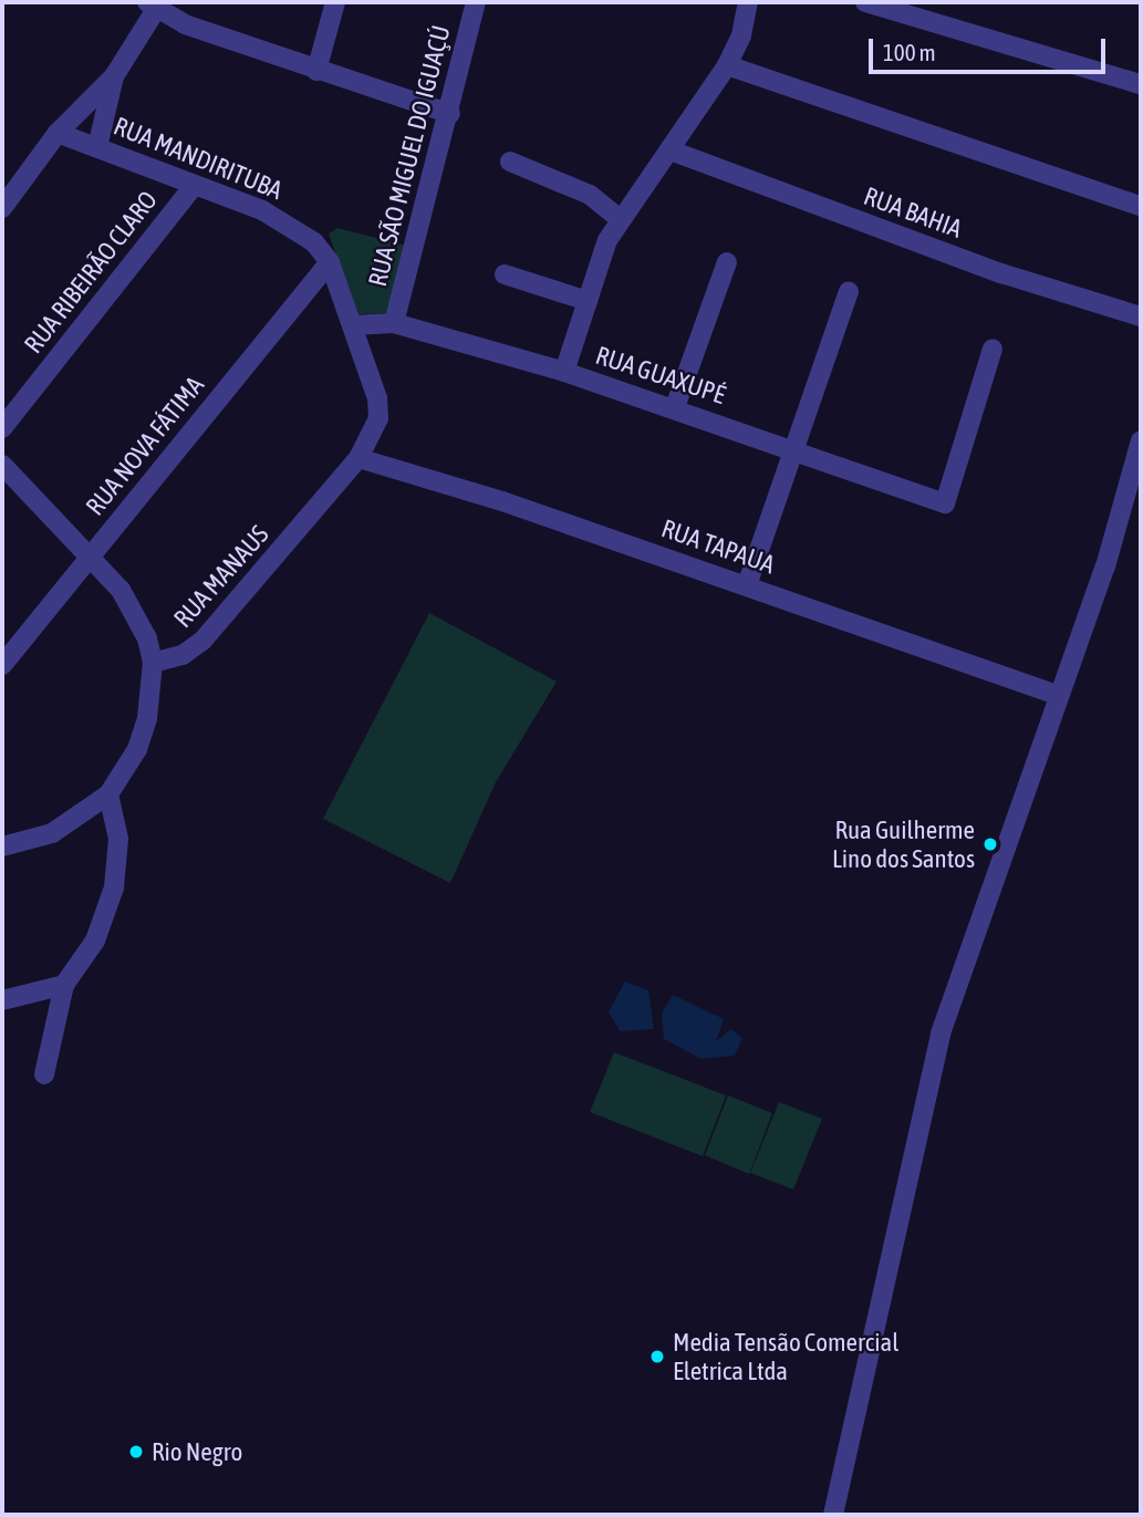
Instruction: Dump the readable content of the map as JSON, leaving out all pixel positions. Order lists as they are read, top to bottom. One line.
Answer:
{"streets":{"street":["RUA SÃO MIGUEL DO IGUAÇÚ","RUA MANDIRITUBA","RUA BAHIA","RUA RIBEIRÃO CLARO","RUA GUAXUPÉ","RUA NOVA FÁTIMA","RUA TAPAUA","RUA MANAUS"]},"crossings":[["RUA SÃO MIGUEL DO IGUAÇÚ","RUA GUAXUPÉ"],["RUA MANDIRITUBA","RUA RIBEIRÃO CLARO"],["RUA MANDIRITUBA","RUA GUAXUPÉ"],["RUA MANDIRITUBA","RUA NOVA FÁTIMA"],["RUA MANDIRITUBA","RUA MANAUS"],["RUA GUAXUPÉ","RUA MANAUS"],["RUA TAPAUA","RUA MANAUS"]],"places":["Rua Guilherme Lino dos Santos","Media Tensão Comercial Eletrica Ltda","Rio Negro"],"scale_bar":"100 m"}
